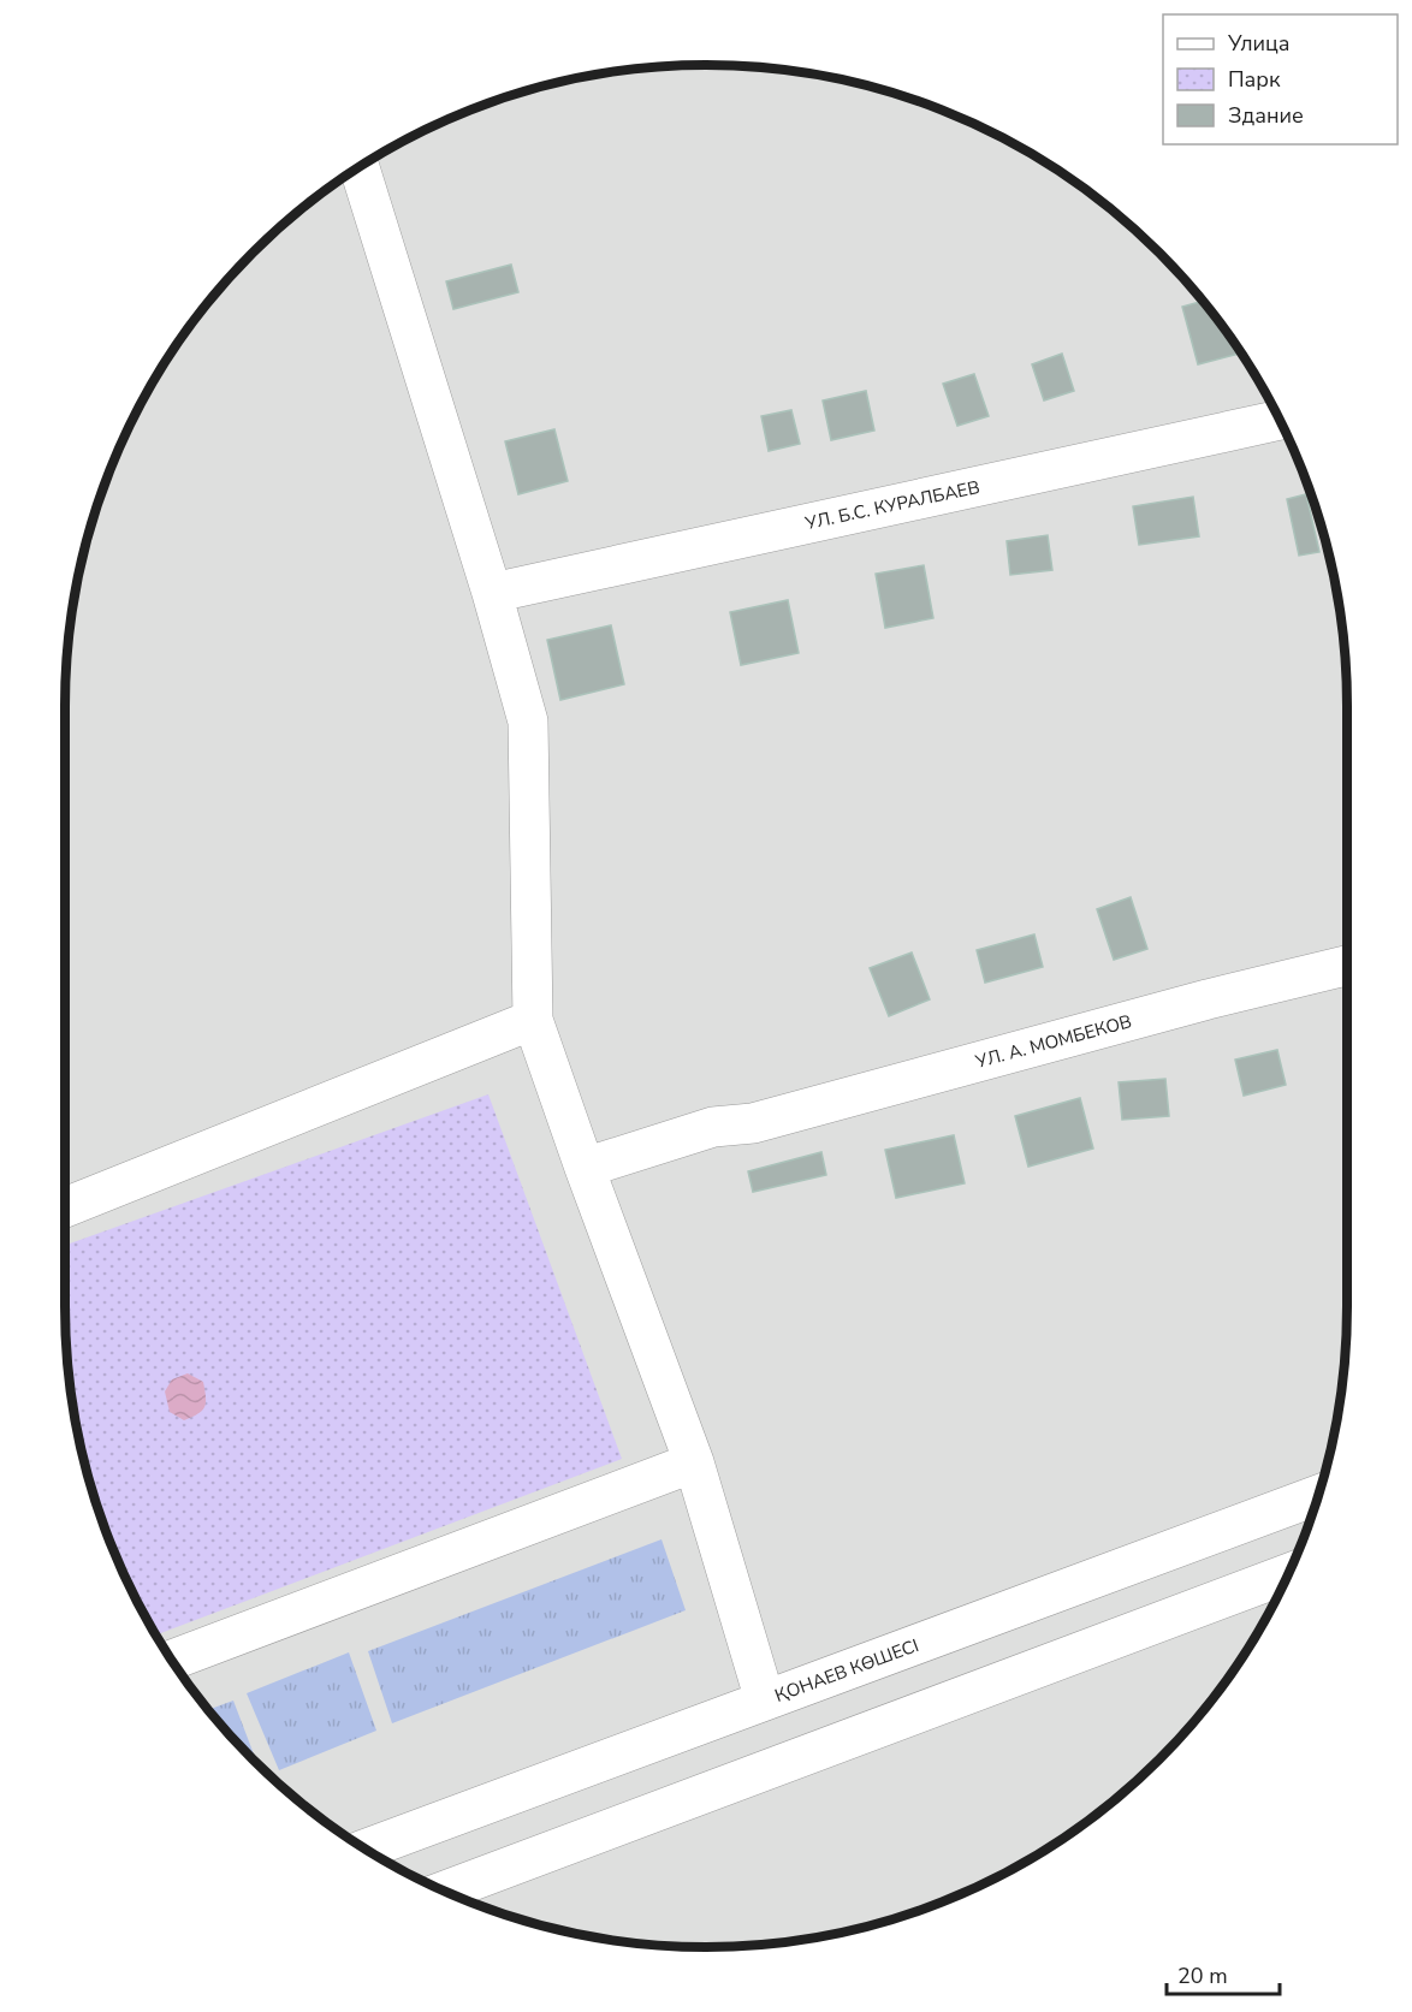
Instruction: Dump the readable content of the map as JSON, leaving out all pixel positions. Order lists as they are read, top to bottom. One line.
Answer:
{"streets":{"street":["УЛ. Б.С. КУРАЛБАЕВ","УЛ. А. МОМБЕКОВ","ҚОНАЕВ КӨШЕСІ"]},"legend":["Улица","Парк","Здание"],"scale_bar":"20 m"}
